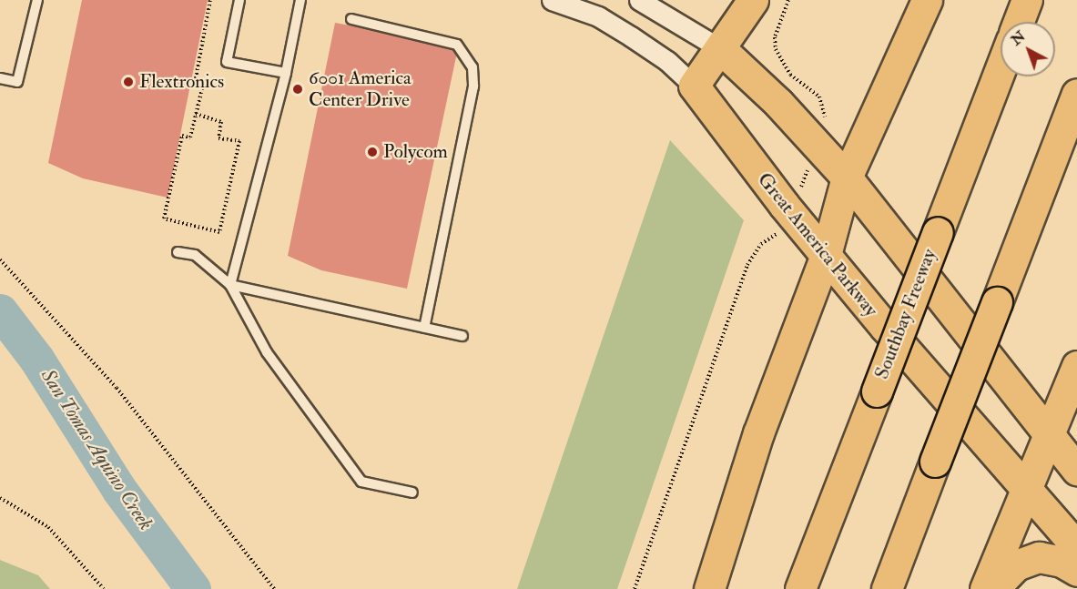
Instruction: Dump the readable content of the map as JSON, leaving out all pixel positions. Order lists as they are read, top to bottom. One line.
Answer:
{"streets":{"main road":["Great America Parkway","Southbay Freeway"]},"water":["San Tomas Aquino Creek"],"places":["Flextronics","6001 America Center Drive","Polycom"],"north":"top left"}
